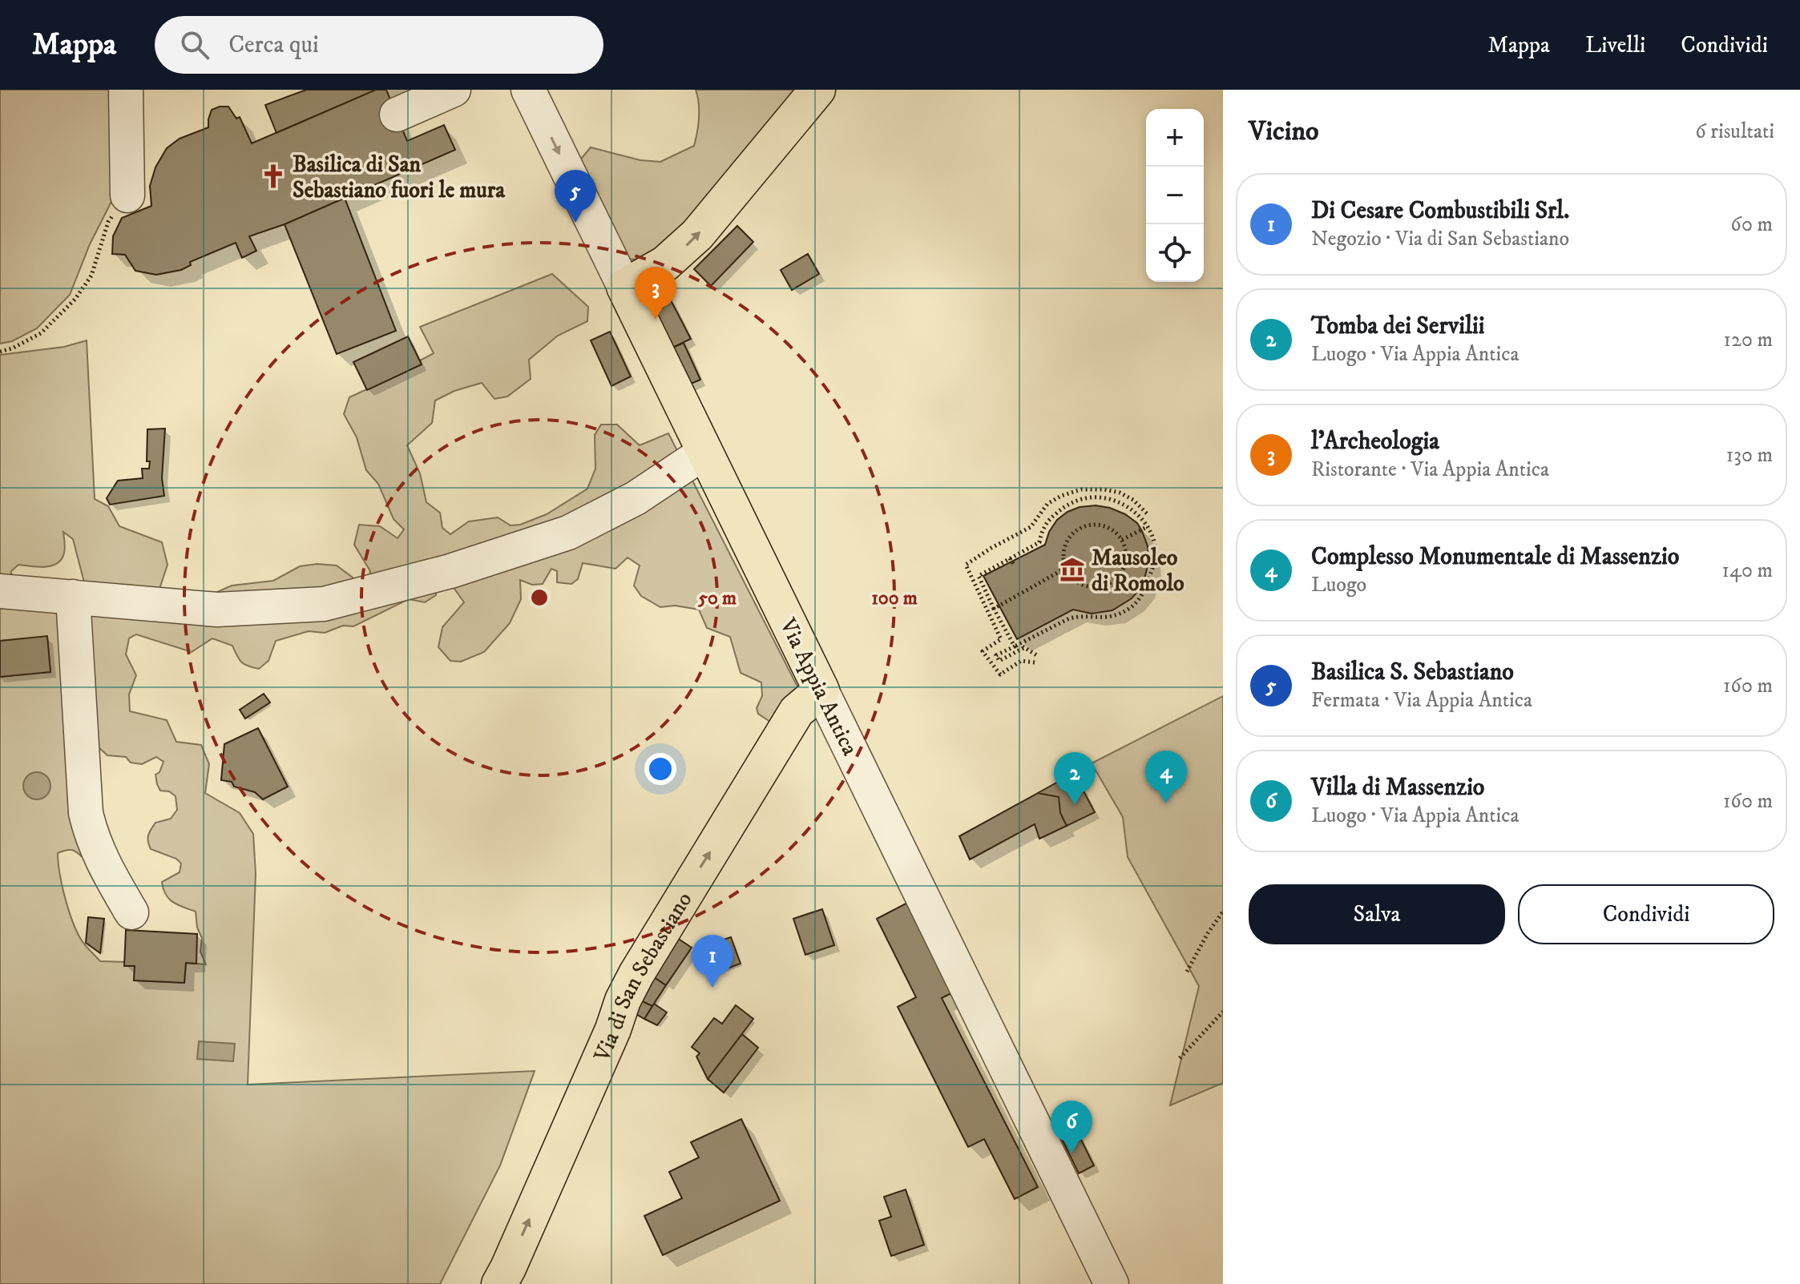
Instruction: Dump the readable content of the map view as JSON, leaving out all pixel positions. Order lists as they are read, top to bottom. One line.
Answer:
{"streets":{"main road":["Via Appia Antica","Via di San Sebastiano"]},"crossings":[["Via Appia Antica","Via di San Sebastiano"]],"one_way":["Via di San Sebastiano"],"places":{"church":["Basilica di San Sebastiano fuori le mura"],"museum":["Mausoleo di Romolo"]},"page":{"header":"Mappa","search":"Cerca qui","nav":["Mappa","Livelli","Condividi"],"heading":["Vicino","6 risultati"],"map_buttons":["+","−"],"pins":["5","3","4","2","1","6"],"list":[{"mark":"1","name":"Di Cesare Combustibili Srl.","note":"Negozio · Via di San Sebastiano","value":"60 m"},{"mark":"2","name":"Tomba dei Servilii","note":"Luogo · Via Appia Antica","value":"120 m"},{"mark":"3","name":"l'Archeologia","note":"Ristorante · Via Appia Antica","value":"130 m"},{"mark":"4","name":"Complesso Monumentale di Massenzio","note":"Luogo","value":"140 m"},{"mark":"5","name":"Basilica S. Sebastiano","note":"Fermata · Via Appia Antica","value":"160 m"},{"mark":"6","name":"Villa di Massenzio","note":"Luogo · Via Appia Antica","value":"160 m"}],"buttons":["Salva","Condividi"]},"rings":["50 m","100 m"]}
